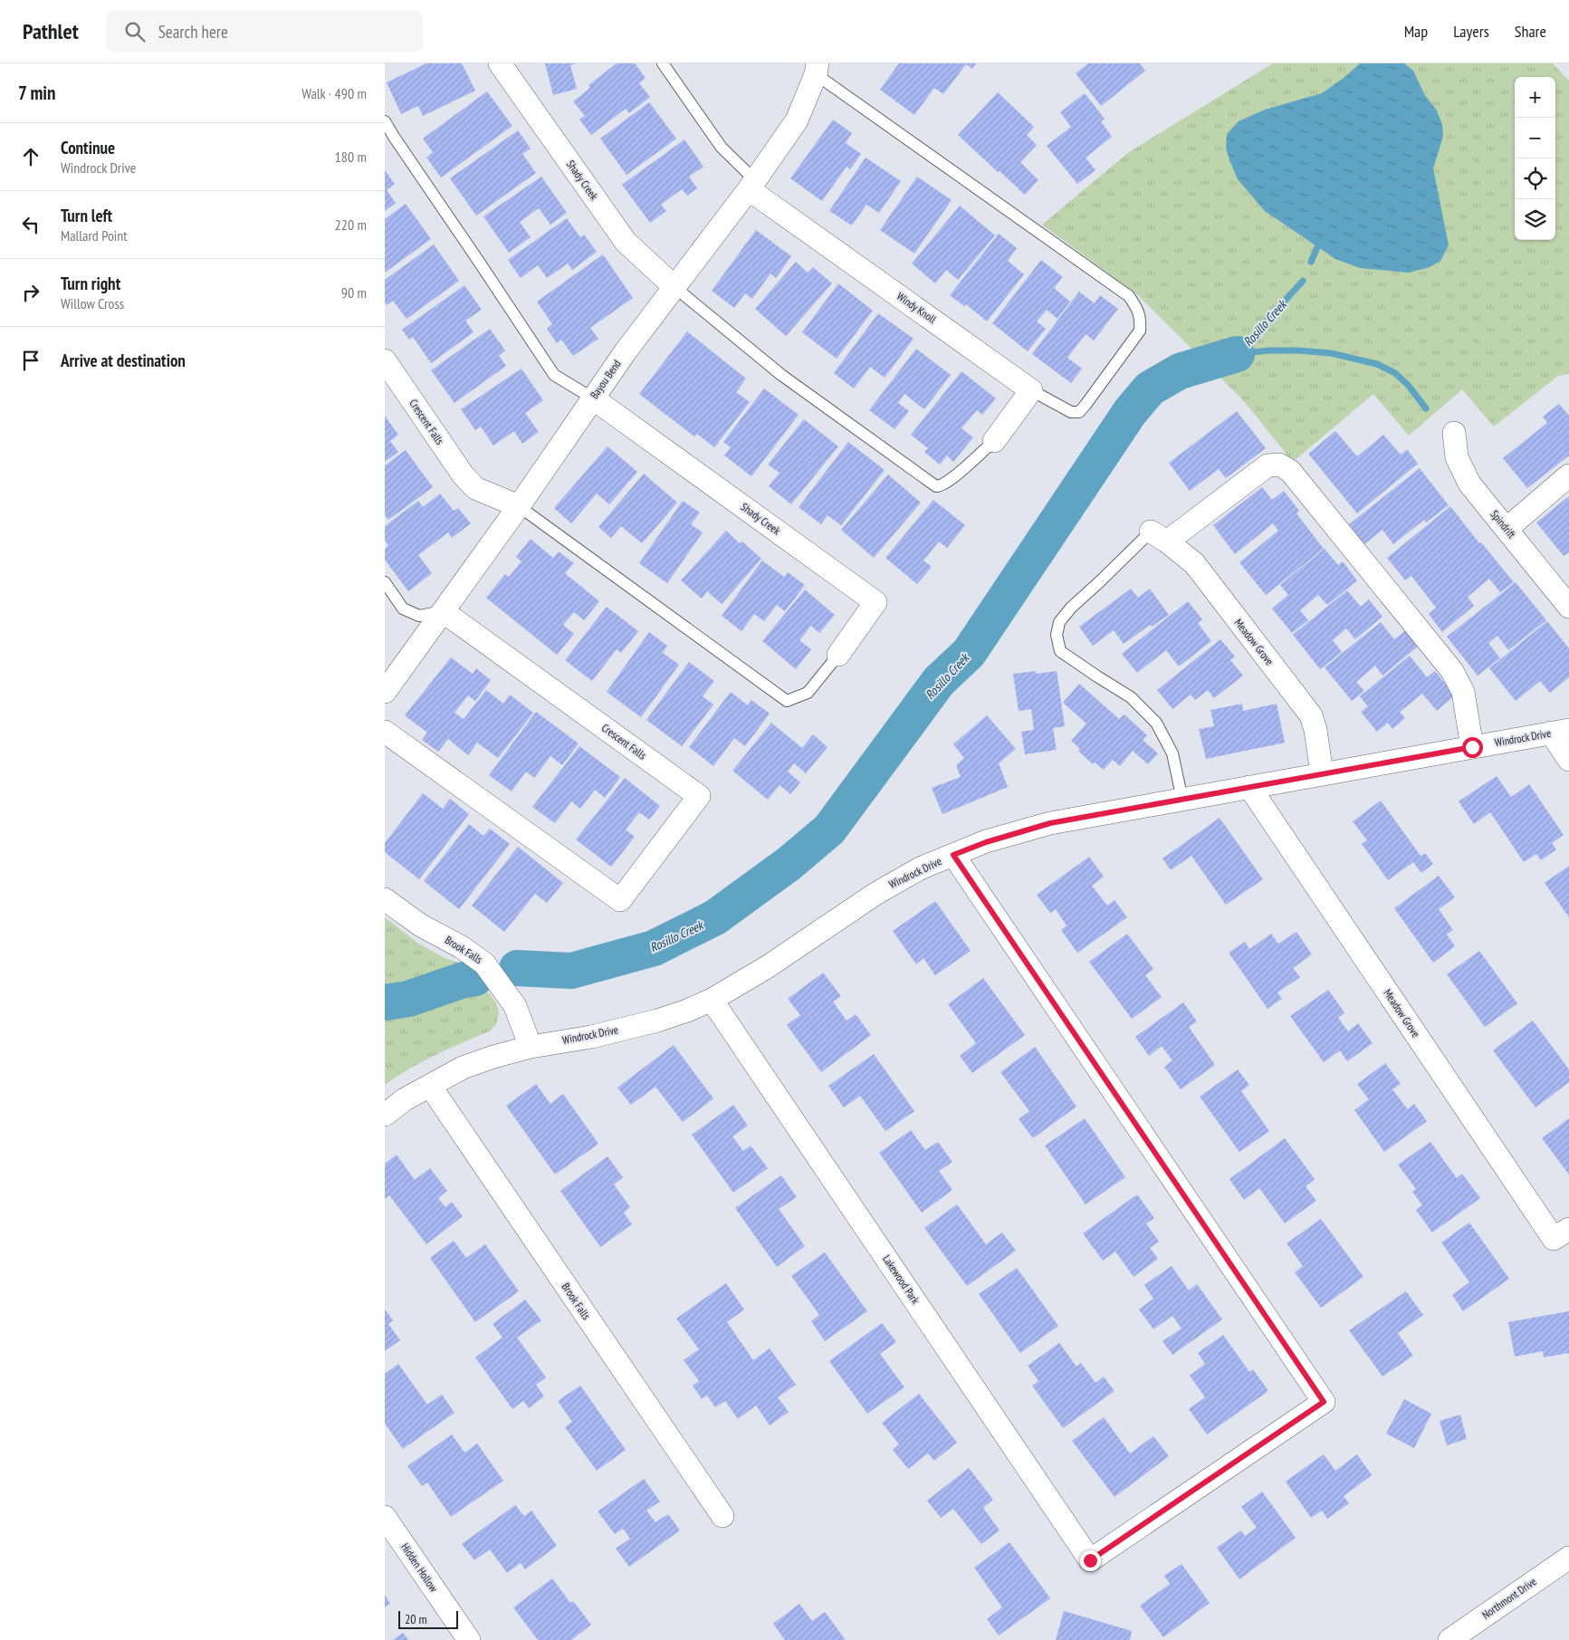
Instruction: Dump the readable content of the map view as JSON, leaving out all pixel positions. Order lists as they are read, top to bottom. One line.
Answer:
{"streets":{"street":["Shady Creek","Windy Knoll","Bayou Bend","Crescent Falls","Spindrift","Meadow Grove","Windrock Drive","Brook Falls","Lakewood Park","Hidden Hollow","Northmont Drive"]},"crossings":[["Shady Creek","Bayou Bend"],["Windy Knoll","Bayou Bend"],["Bayou Bend","Crescent Falls"],["Meadow Grove","Windrock Drive"],["Windrock Drive","Brook Falls"],["Windrock Drive","Lakewood Park"]],"water":["Rosillo Creek"],"scale_bar":"20 m","page":{"header":"Pathlet","search":"Search here","nav":["Map","Layers","Share"],"heading":["7 min","Walk · 490 m"],"map_buttons":["+","−"],"list":[["Continue","Windrock Drive","180 m"],["Turn left","Mallard Point","220 m"],["Turn right","Willow Cross","90 m"],"Arrive at destination"],"scale":"20 m"}}
